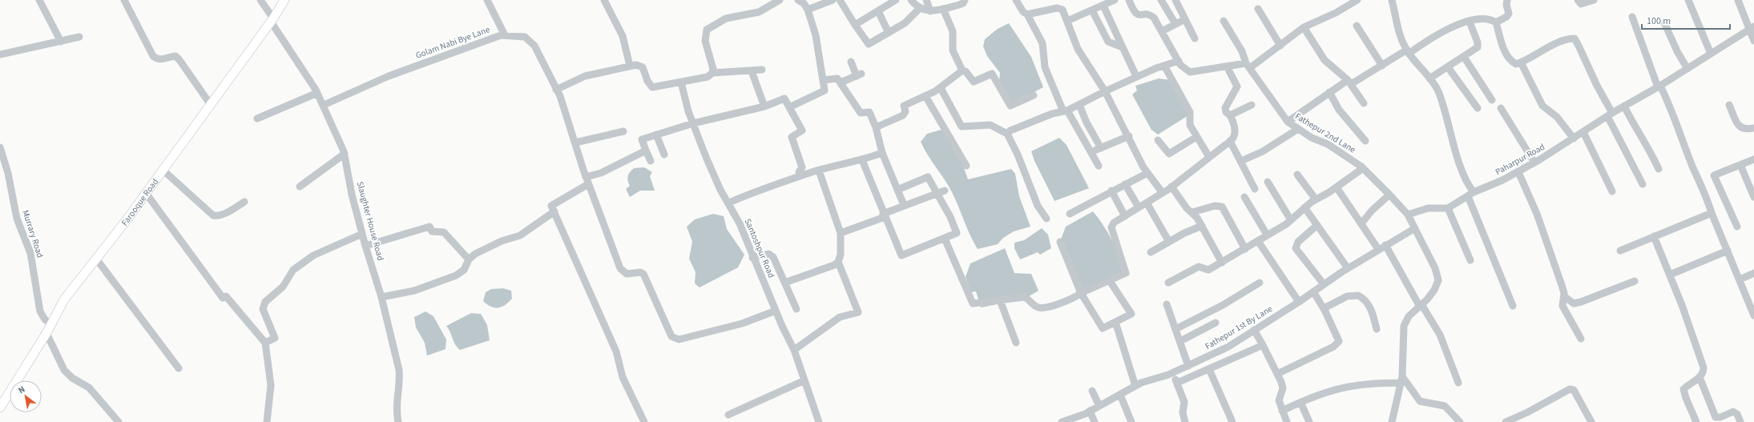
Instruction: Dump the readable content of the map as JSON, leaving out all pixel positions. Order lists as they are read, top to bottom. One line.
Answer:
{"streets":{"main road":["Farooque Road"],"street":["Golam Nabi Bye Lane","Fathepur 2nd Lane","Paharpur Road","Slaughter House Road","Murrary Road","Santoshpur Road","Fathepur 1st By Lane"]},"crossings":[["Golam Nabi Bye Lane","Slaughter House Road"],["Golam Nabi Bye Lane","Santoshpur Road"],["Fathepur 2nd Lane","Fathepur 1st By Lane"],["Farooque Road","Slaughter House Road"],["Farooque Road","Murrary Road"]],"scale_bar":"100 m","north":"top left"}
